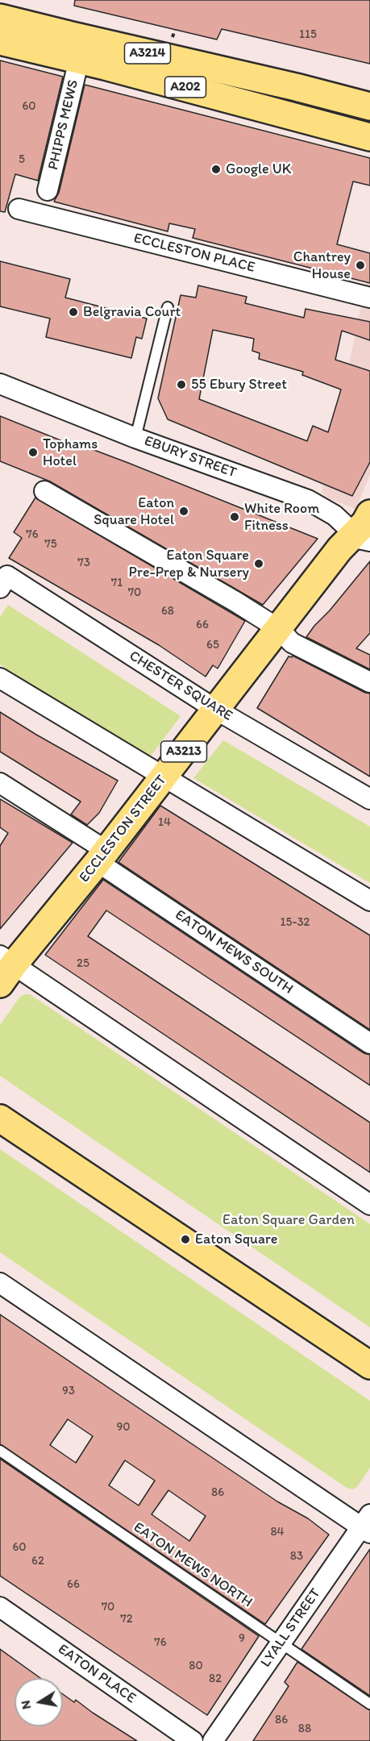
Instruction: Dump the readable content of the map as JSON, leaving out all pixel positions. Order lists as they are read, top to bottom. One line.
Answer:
{"streets":{"main road":["A3214","A202","A3213","ECCLESTON STREET"],"street":["PHIPPS MEWS","ECCLESTON PLACE","EBURY STREET","CHESTER SQUARE","EATON MEWS SOUTH","LYALL STREET","EATON PLACE"],"lane":["EATON MEWS NORTH"]},"crossings":[["A202","PHIPPS MEWS"],["EBURY STREET","ECCLESTON STREET"],["CHESTER SQUARE","ECCLESTON STREET"],["ECCLESTON STREET","EATON MEWS SOUTH"],["EATON MEWS NORTH","LYALL STREET"]],"parks":["Eaton Square Garden"],"places":["Google UK","Chantrey House","Belgravia Court","55 Ebury Street","Tophams Hotel","Eaton Square Hotel","White Room Fitness","Eaton Square Pre-Prep & Nursery","Eaton Square"],"house_numbers":["115","60","5","76","75","73","71","70","68","66","65","14","15-32","25","93","90","86","84","60","83","62","66","70","72","9","76","80","82","86","88"],"north":"left"}
